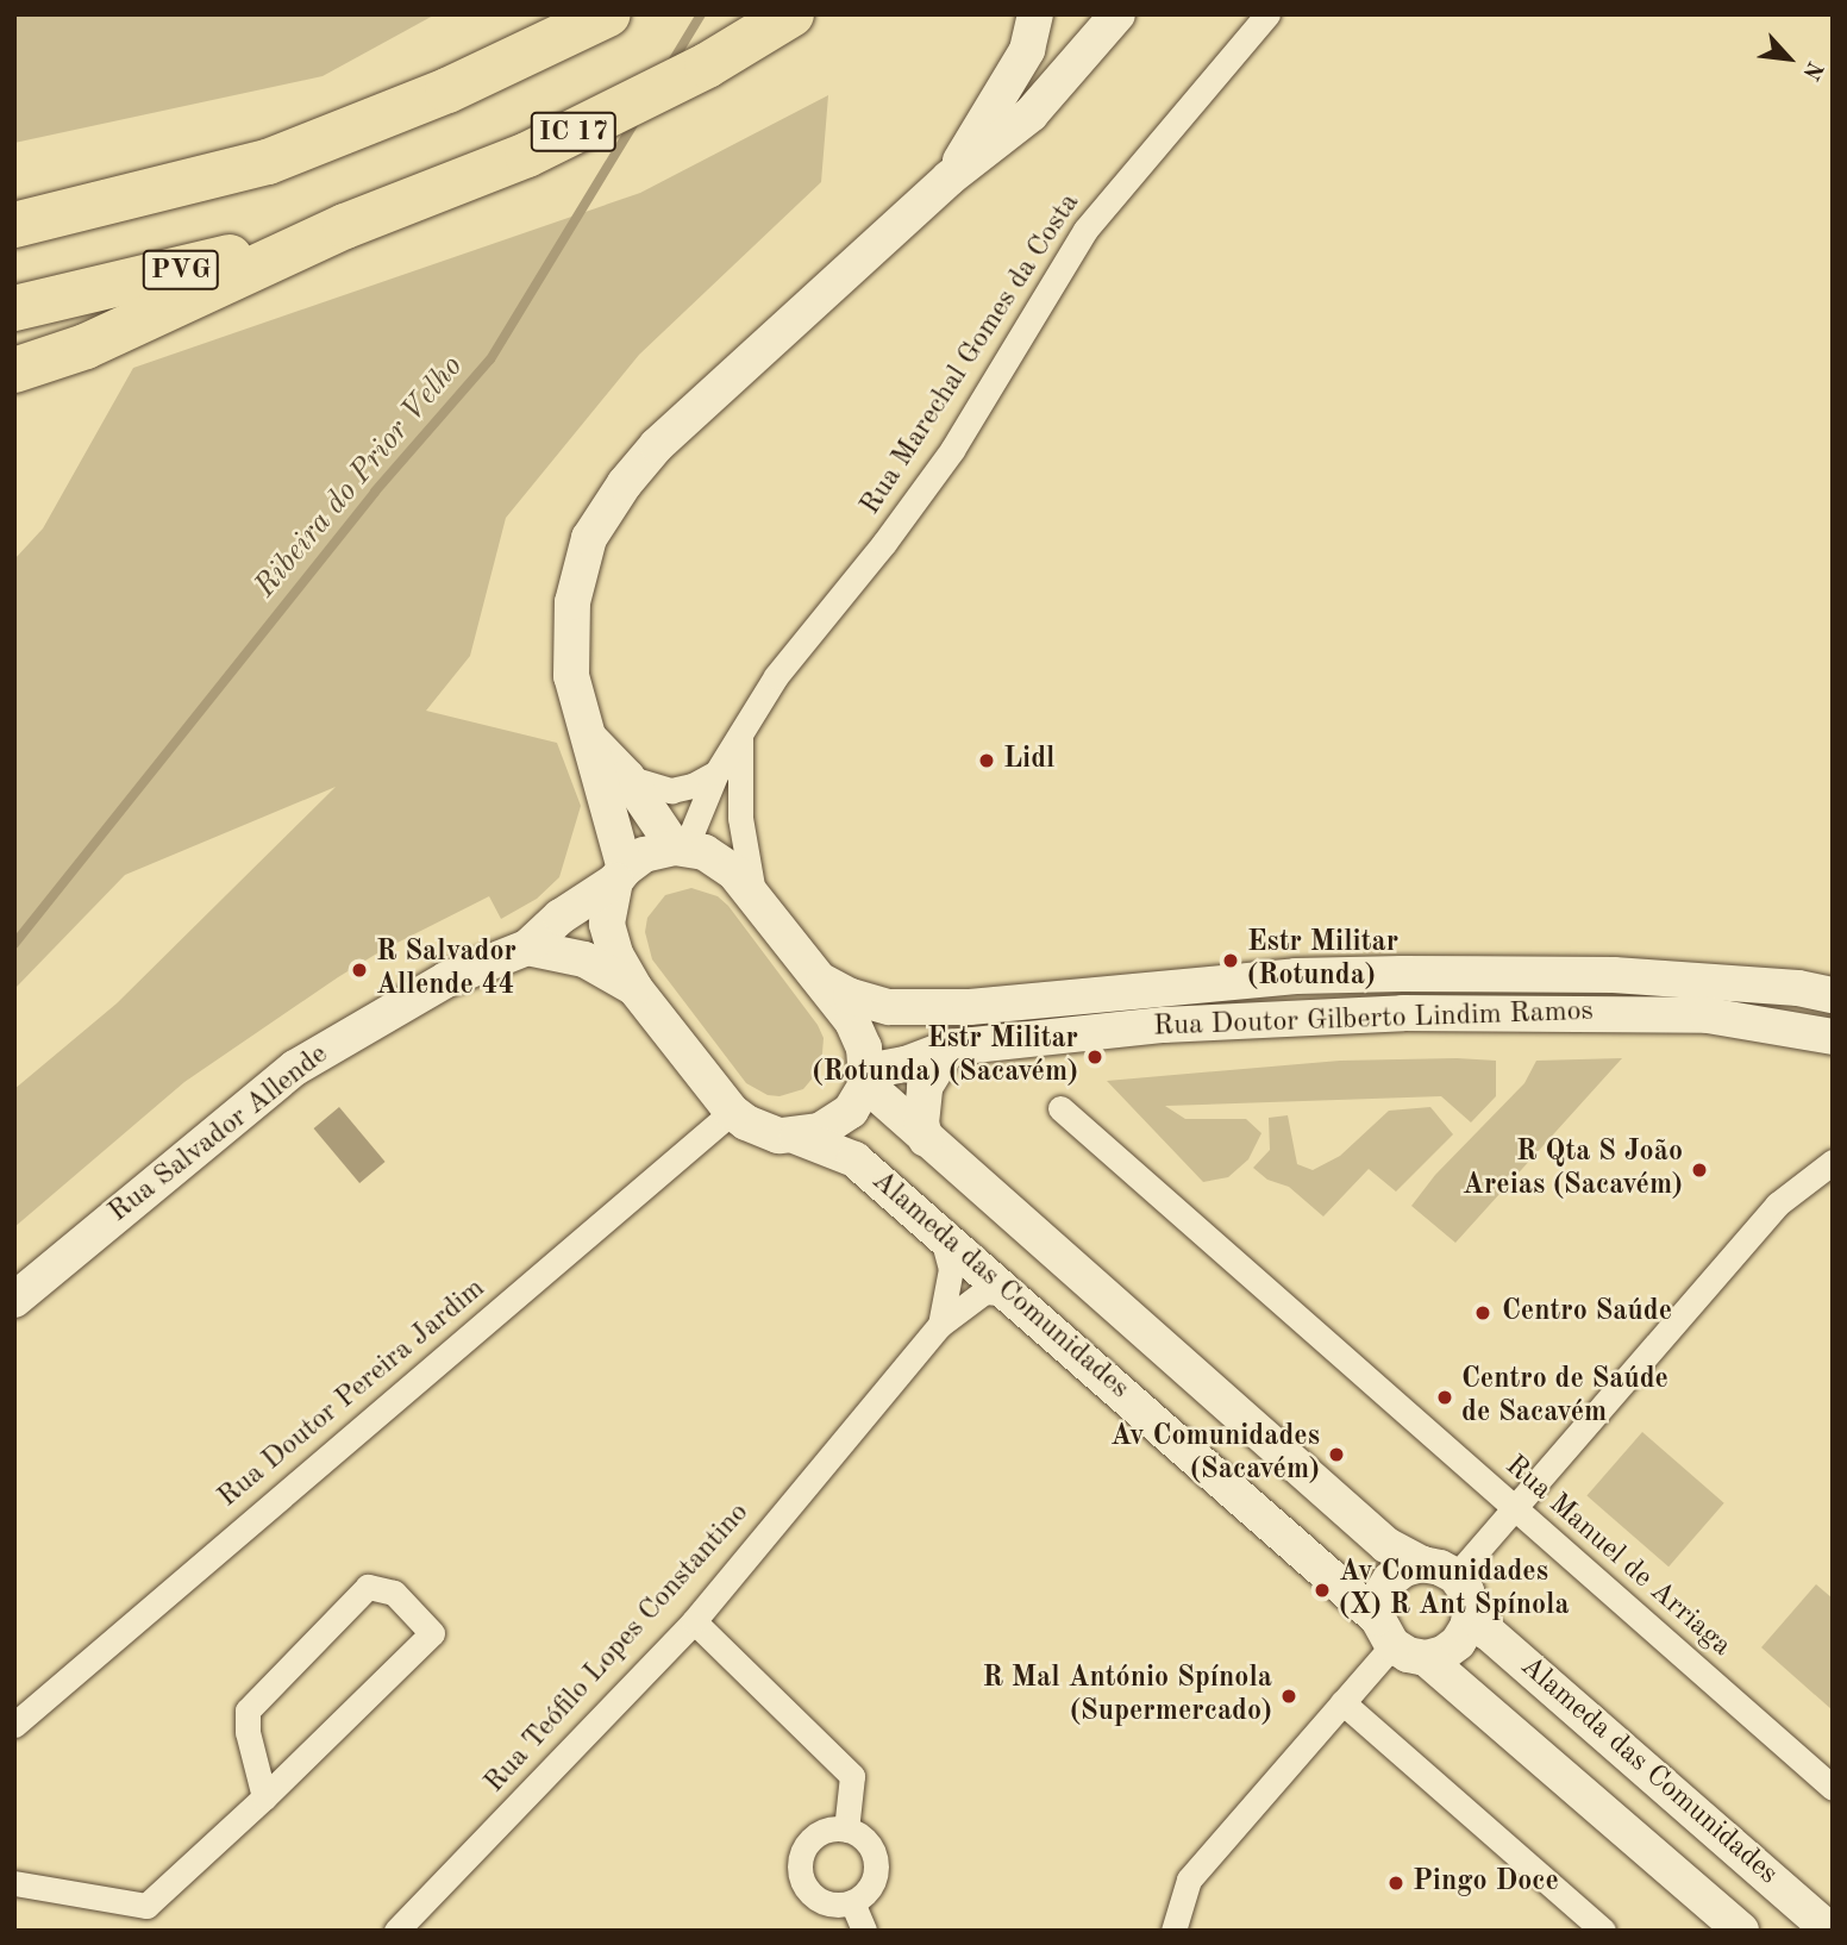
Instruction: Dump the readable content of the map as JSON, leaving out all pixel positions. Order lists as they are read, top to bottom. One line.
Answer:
{"streets":{"highway":["IC 17","PVG"],"street":["Rua Marechal Gomes da Costa","Rua Doutor Gilberto Lindim Ramos","Rua Salvador Allende","Alameda das Comunidades","Rua Doutor Pereira Jardim","Rua Manuel de Arriaga","Rua Teófilo Lopes Constantino"]},"crossings":[["IC 17","PVG"],["Rua Doutor Gilberto Lindim Ramos","Alameda das Comunidades"],["Alameda das Comunidades","Rua Doutor Pereira Jardim"],["Alameda das Comunidades","Rua Teófilo Lopes Constantino"]],"water":["Ribeira do Prior Velho"],"places":["Lidl","Estr Militar (Rotunda)","R Salvador Allende 44","Estr Militar (Rotunda) (Sacavém)","R Qta S João Areias (Sacavém)","Centro Saúde","Centro de Saúde de Sacavém","Av Comunidades (Sacavém)","Av Comunidades (X) R Ant Spínola","R Mal António Spínola (Supermercado)","Pingo Doce"],"north":"bottom right"}
